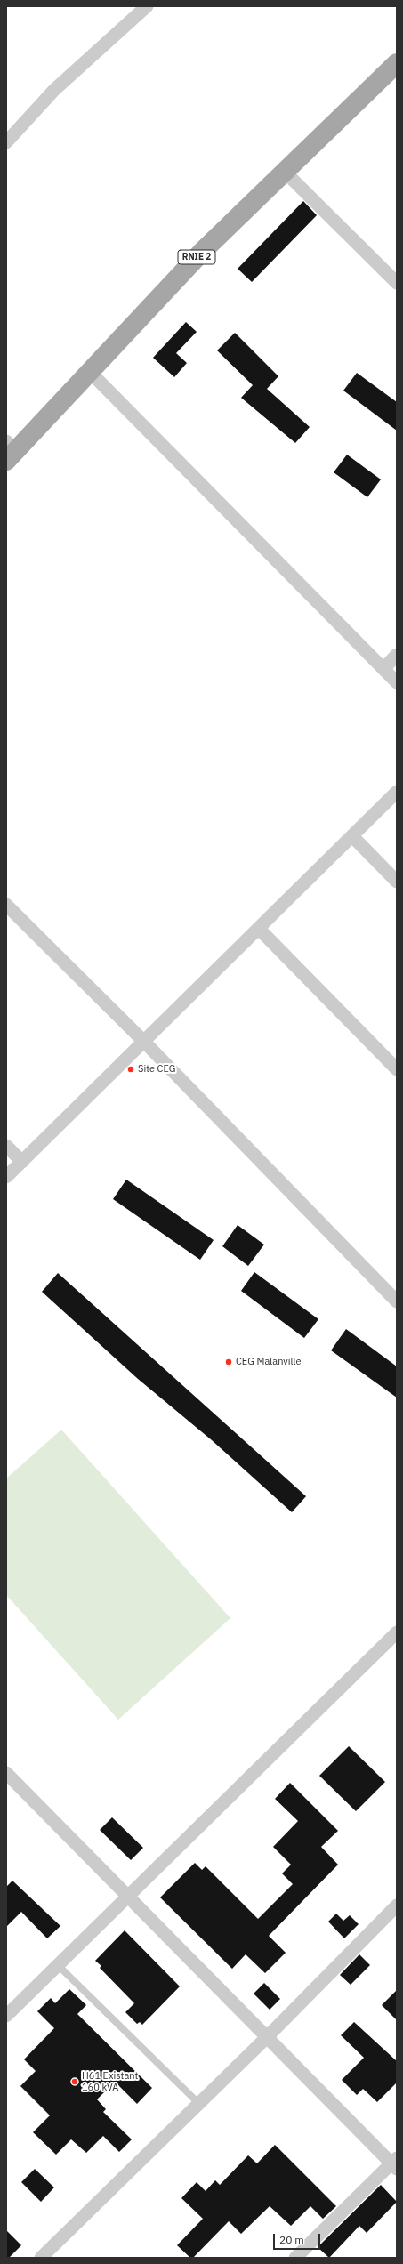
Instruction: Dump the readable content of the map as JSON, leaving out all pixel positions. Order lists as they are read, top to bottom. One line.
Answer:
{"streets":{"main road":["RNIE 2"]},"places":["Site CEG","CEG Malanville","H61 Existant 160 kVA"],"scale_bar":"20 m"}
